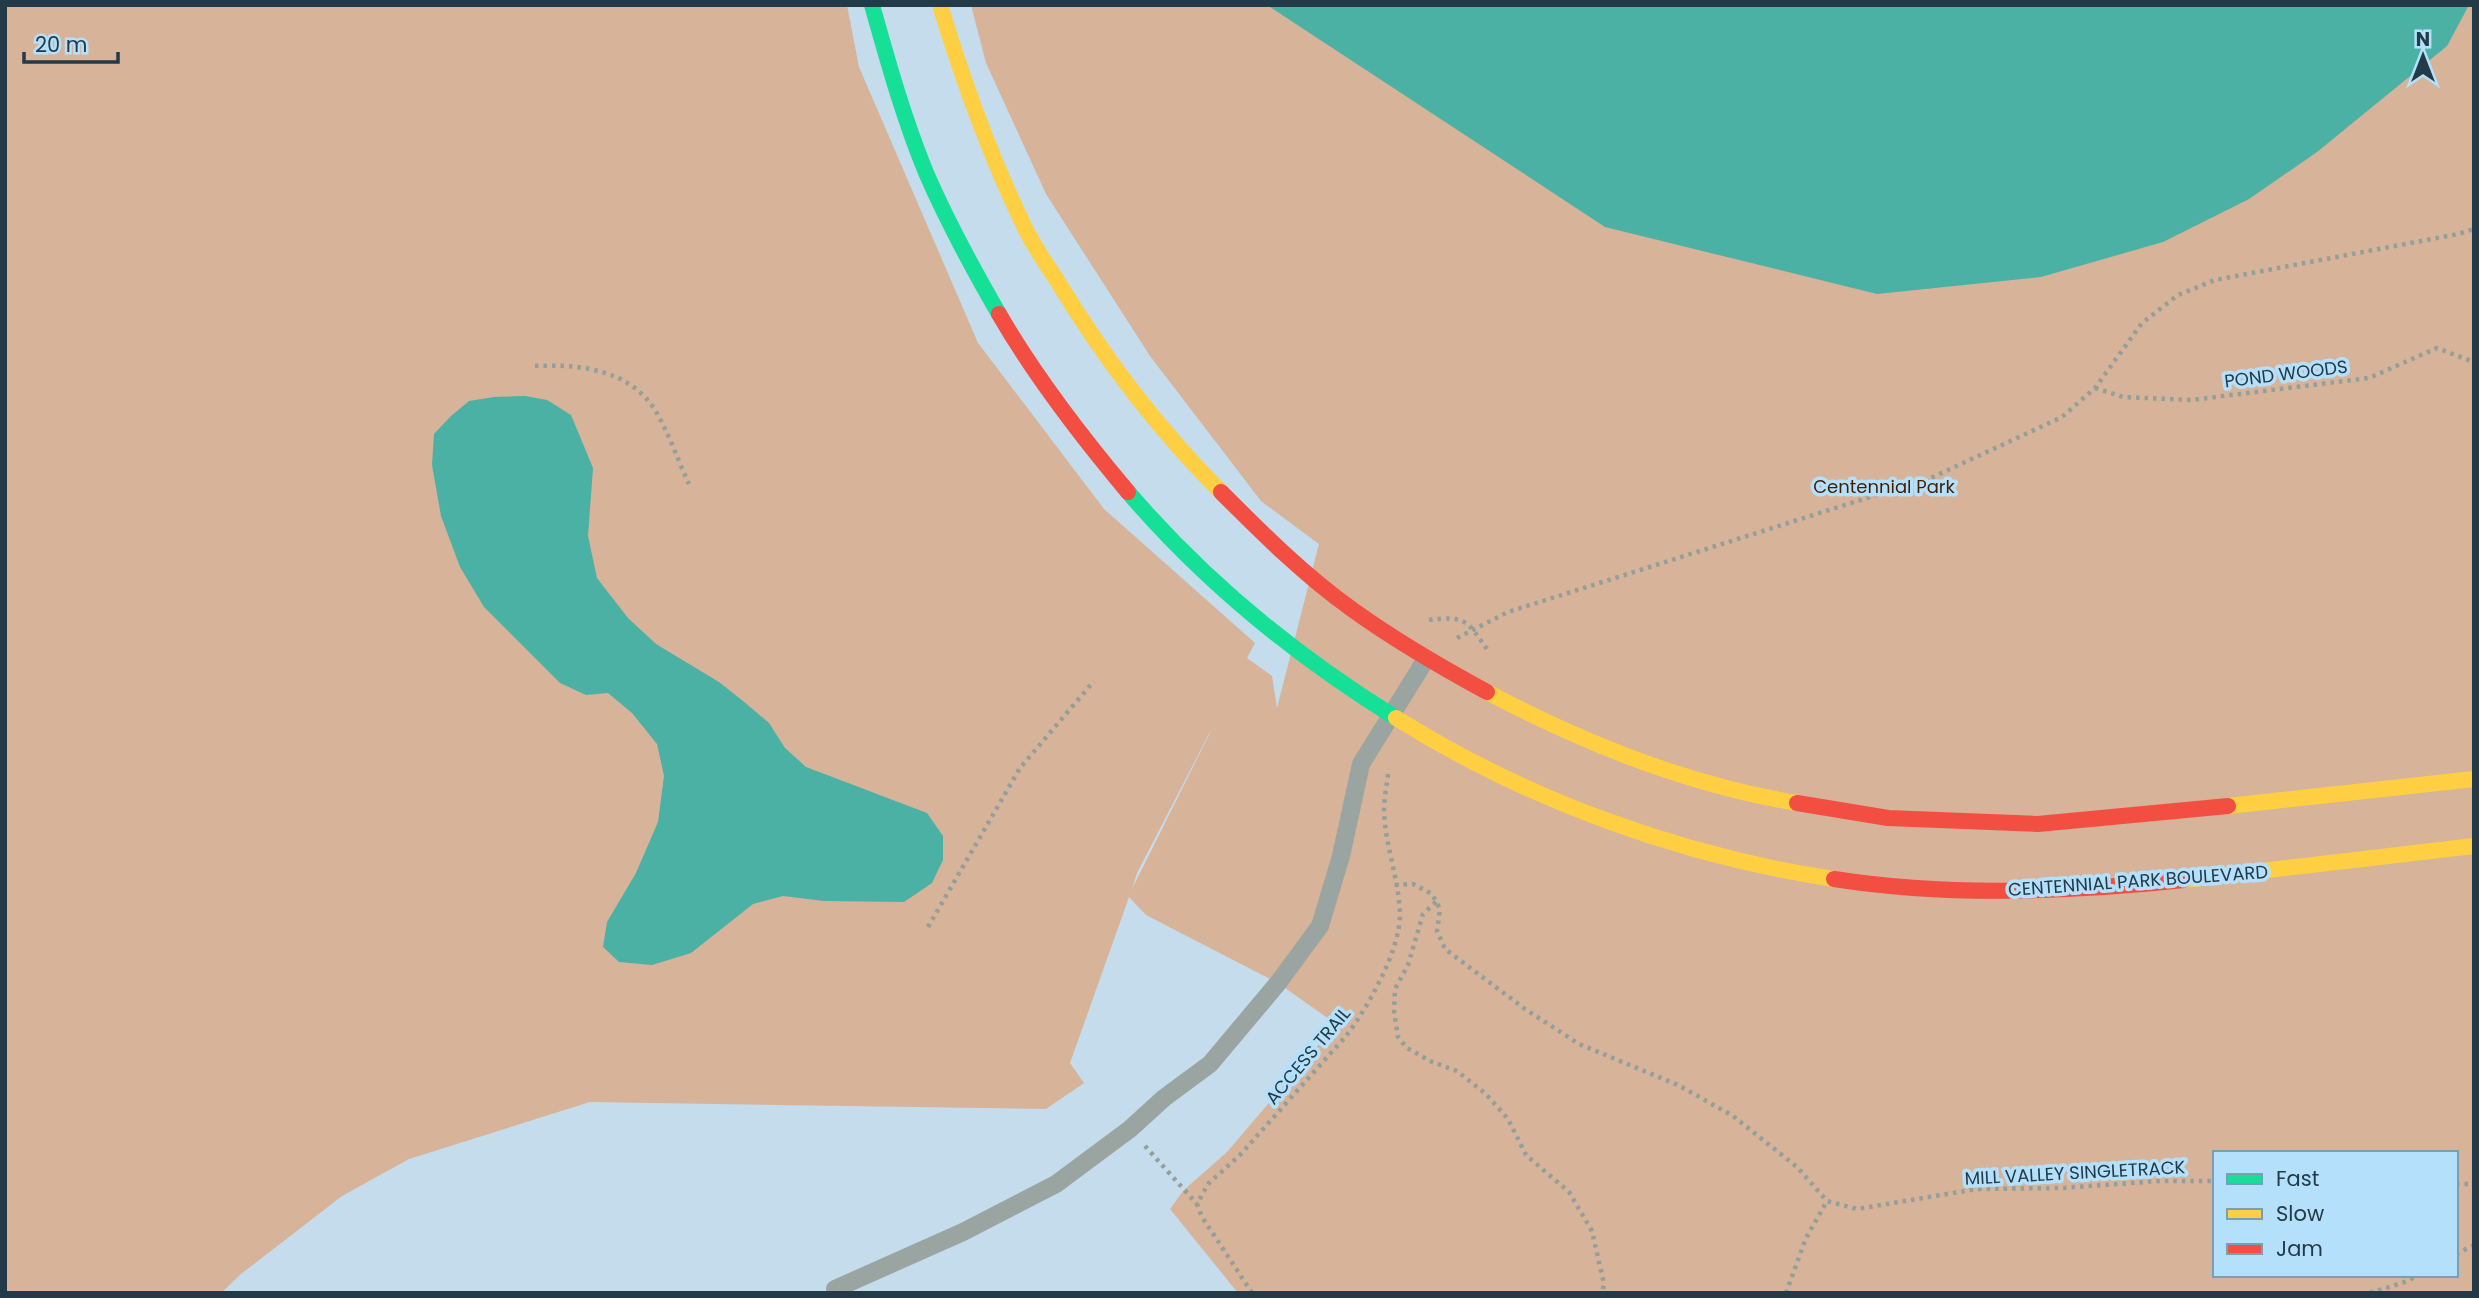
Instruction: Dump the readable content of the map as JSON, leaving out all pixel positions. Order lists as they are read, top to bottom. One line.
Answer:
{"streets":{"street":["CENTENNIAL PARK BOULEVARD"],"path":["POND WOODS","ACCESS TRAIL","MILL VALLEY SINGLETRACK"]},"parks":["Centennial Park"],"legend":["Fast","Slow","Jam"],"scale_bar":"20 m","north":"top"}
